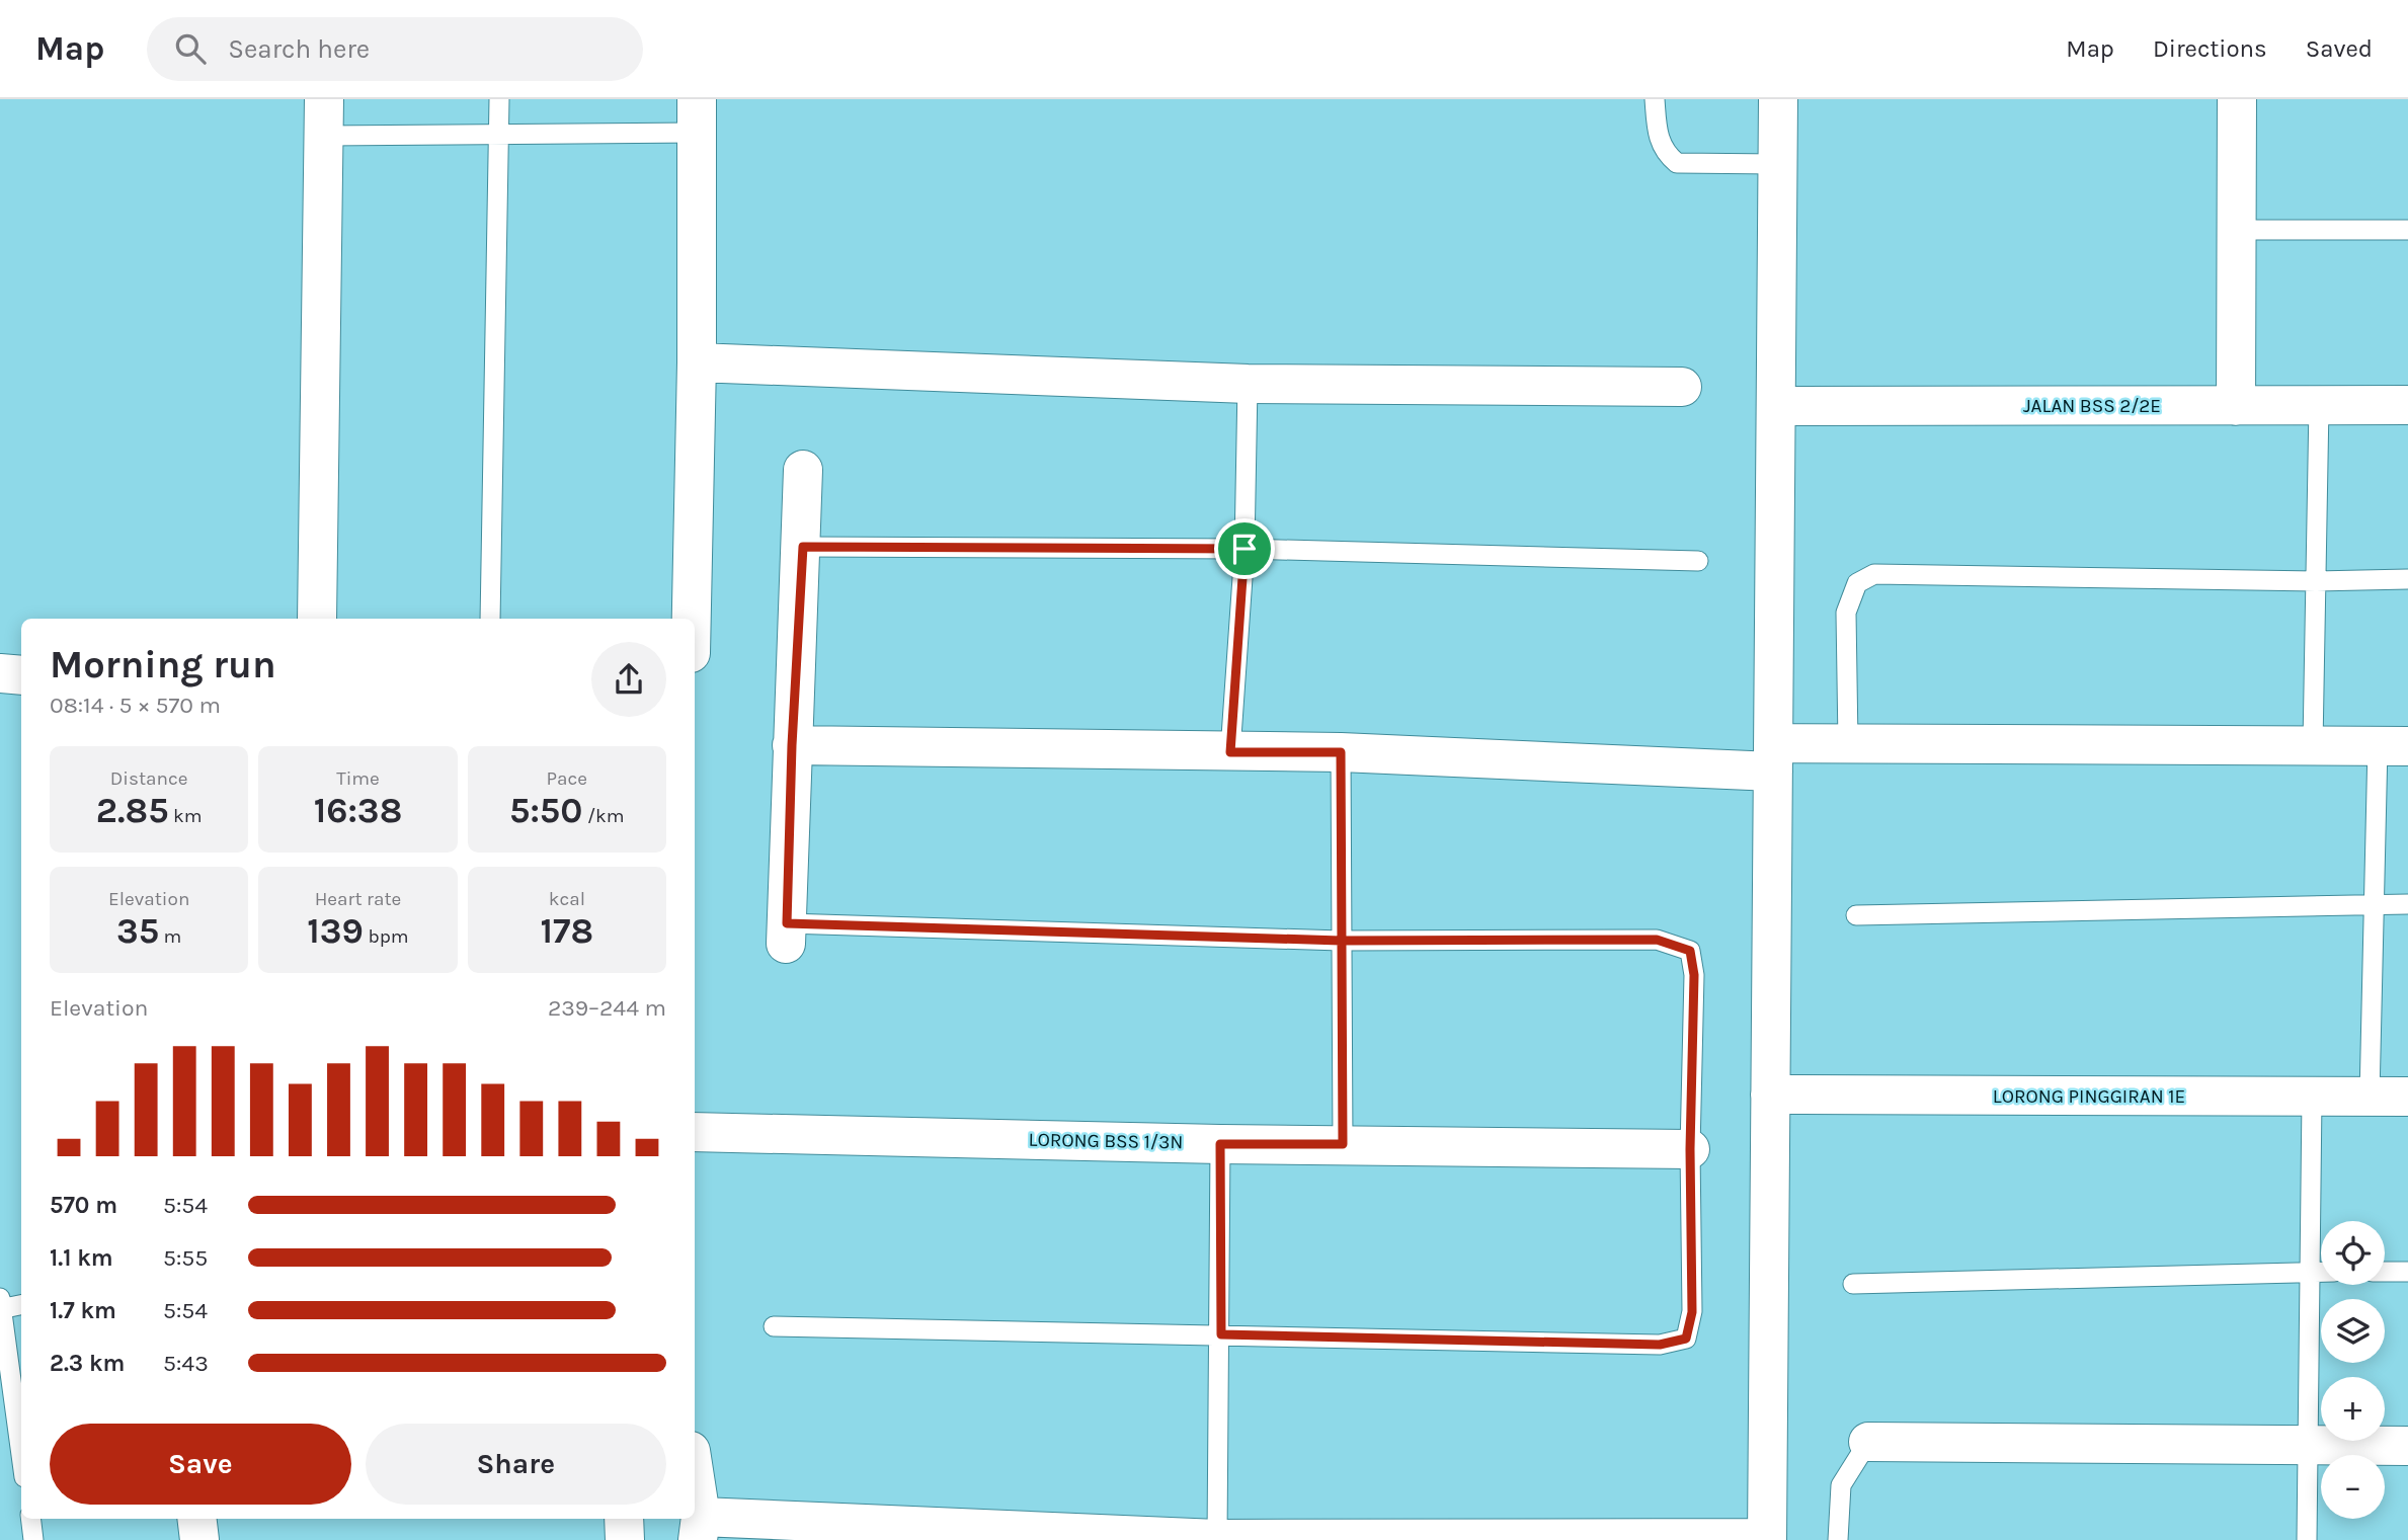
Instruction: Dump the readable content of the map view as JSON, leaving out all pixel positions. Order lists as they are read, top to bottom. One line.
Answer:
{"streets":{"street":["JALAN BSS 2/2E","LORONG PINGGIRAN 1E","LORONG BSS 1/3N"]},"page":{"header":"Map","search":"Search here","nav":["Map","Directions","Saved"],"heading":["Morning run","08:14 · 5 × 570 m"],"stats":[["Distance","2.85 km"],["Time","16:38"],["Pace","5:50 /km"],["Elevation","35 m"],["Heart rate","139 bpm"],["kcal","178"]],"chart":["Elevation","239–244 m"],"list":[{"name":"570 m","note":"5:54"},{"name":"1.1 km","note":"5:55"},{"name":"1.7 km","note":"5:54"},{"name":"2.3 km","note":"5:43"}],"map_buttons":["+","−"],"buttons":["Save","Share"]}}
